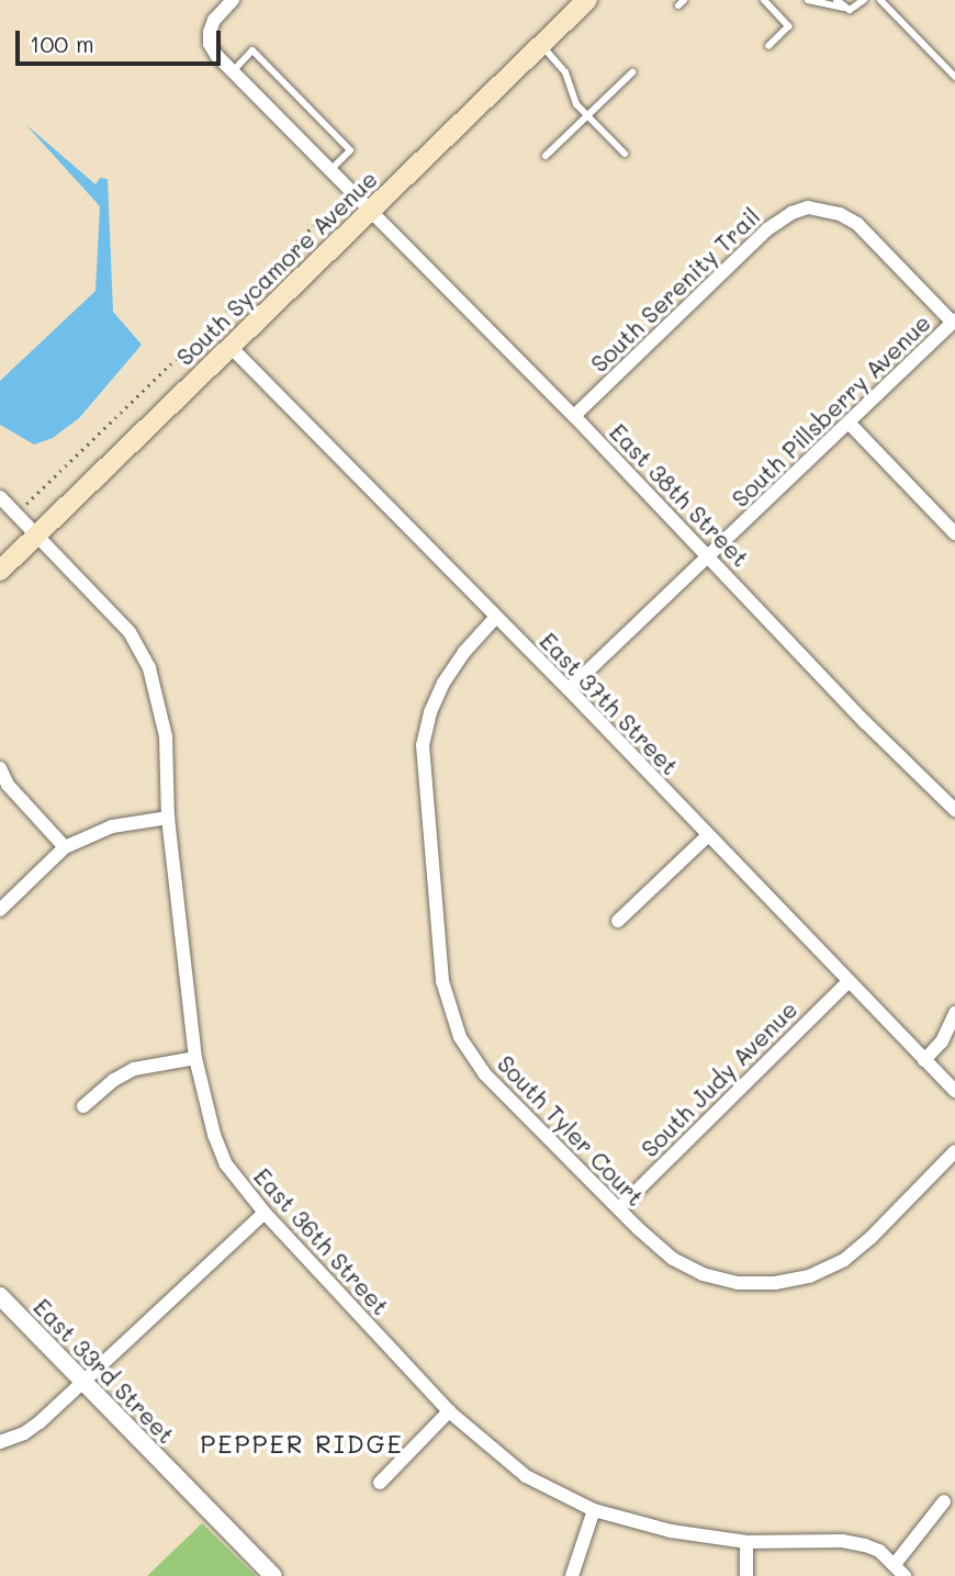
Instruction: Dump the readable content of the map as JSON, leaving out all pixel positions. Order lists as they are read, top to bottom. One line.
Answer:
{"streets":{"main road":["South Sycamore Avenue"],"street":["South Serenity Trail","South Pillsberry Avenue","East 38th Street","East 37th Street","South Judy Avenue","South Tyler Court","East 36th Street","East 33rd Street"]},"crossings":[["South Sycamore Avenue","East 38th Street"],["South Sycamore Avenue","East 37th Street"],["South Sycamore Avenue","East 36th Street"],["South Serenity Trail","South Pillsberry Avenue"],["South Serenity Trail","East 38th Street"],["South Pillsberry Avenue","East 38th Street"],["South Pillsberry Avenue","East 37th Street"],["East 37th Street","South Judy Avenue"],["East 37th Street","South Tyler Court"],["South Judy Avenue","South Tyler Court"]],"districts":["PEPPER RIDGE"],"scale_bar":"100 m"}
